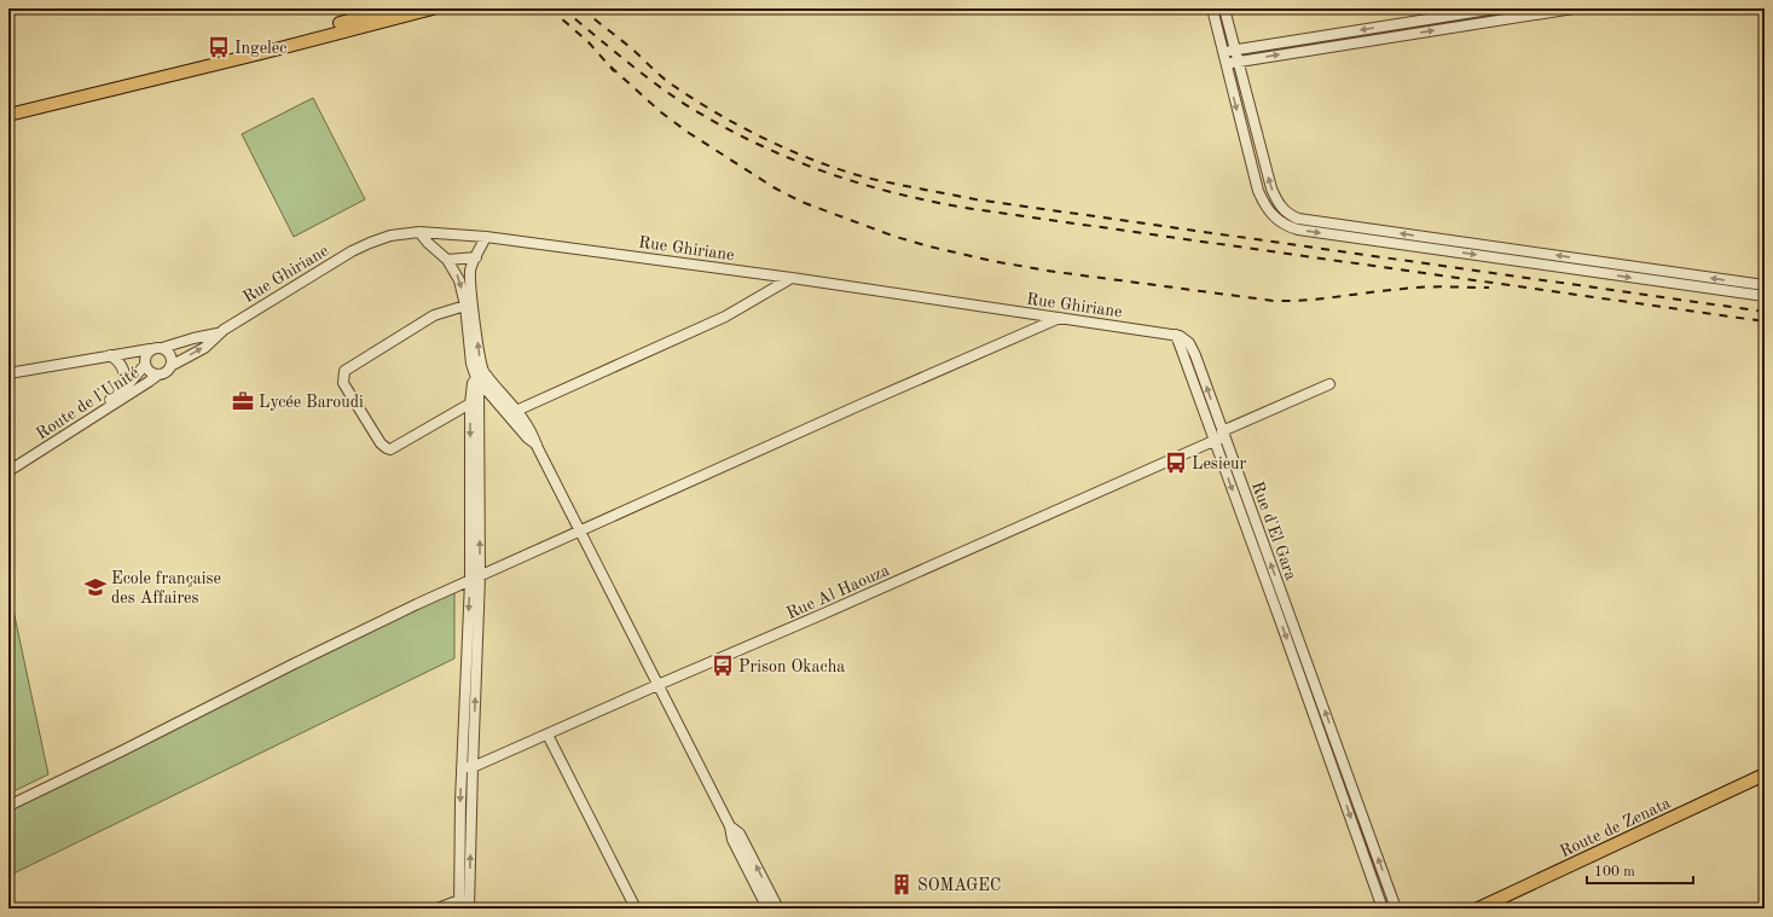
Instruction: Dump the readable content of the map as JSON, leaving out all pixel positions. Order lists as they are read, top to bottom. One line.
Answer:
{"streets":{"main road":["Route de Zenata"],"street":["Rue Ghiriane","Route de l'Unité","Rue d'El Gara","Rue Al Haouza"]},"crossings":[["Rue Ghiriane","Route de l'Unité"],["Rue Ghiriane","Rue d'El Gara"],["Rue d'El Gara","Rue Al Haouza"]],"places":{"bus stop":["Ingelec","Lesieur","Prison Okacha"],"office":["Lycée Baroudi"],"school or university":["Ecole française des Affaires"],"building":["SOMAGEC"]},"scale_bar":"100 m"}
